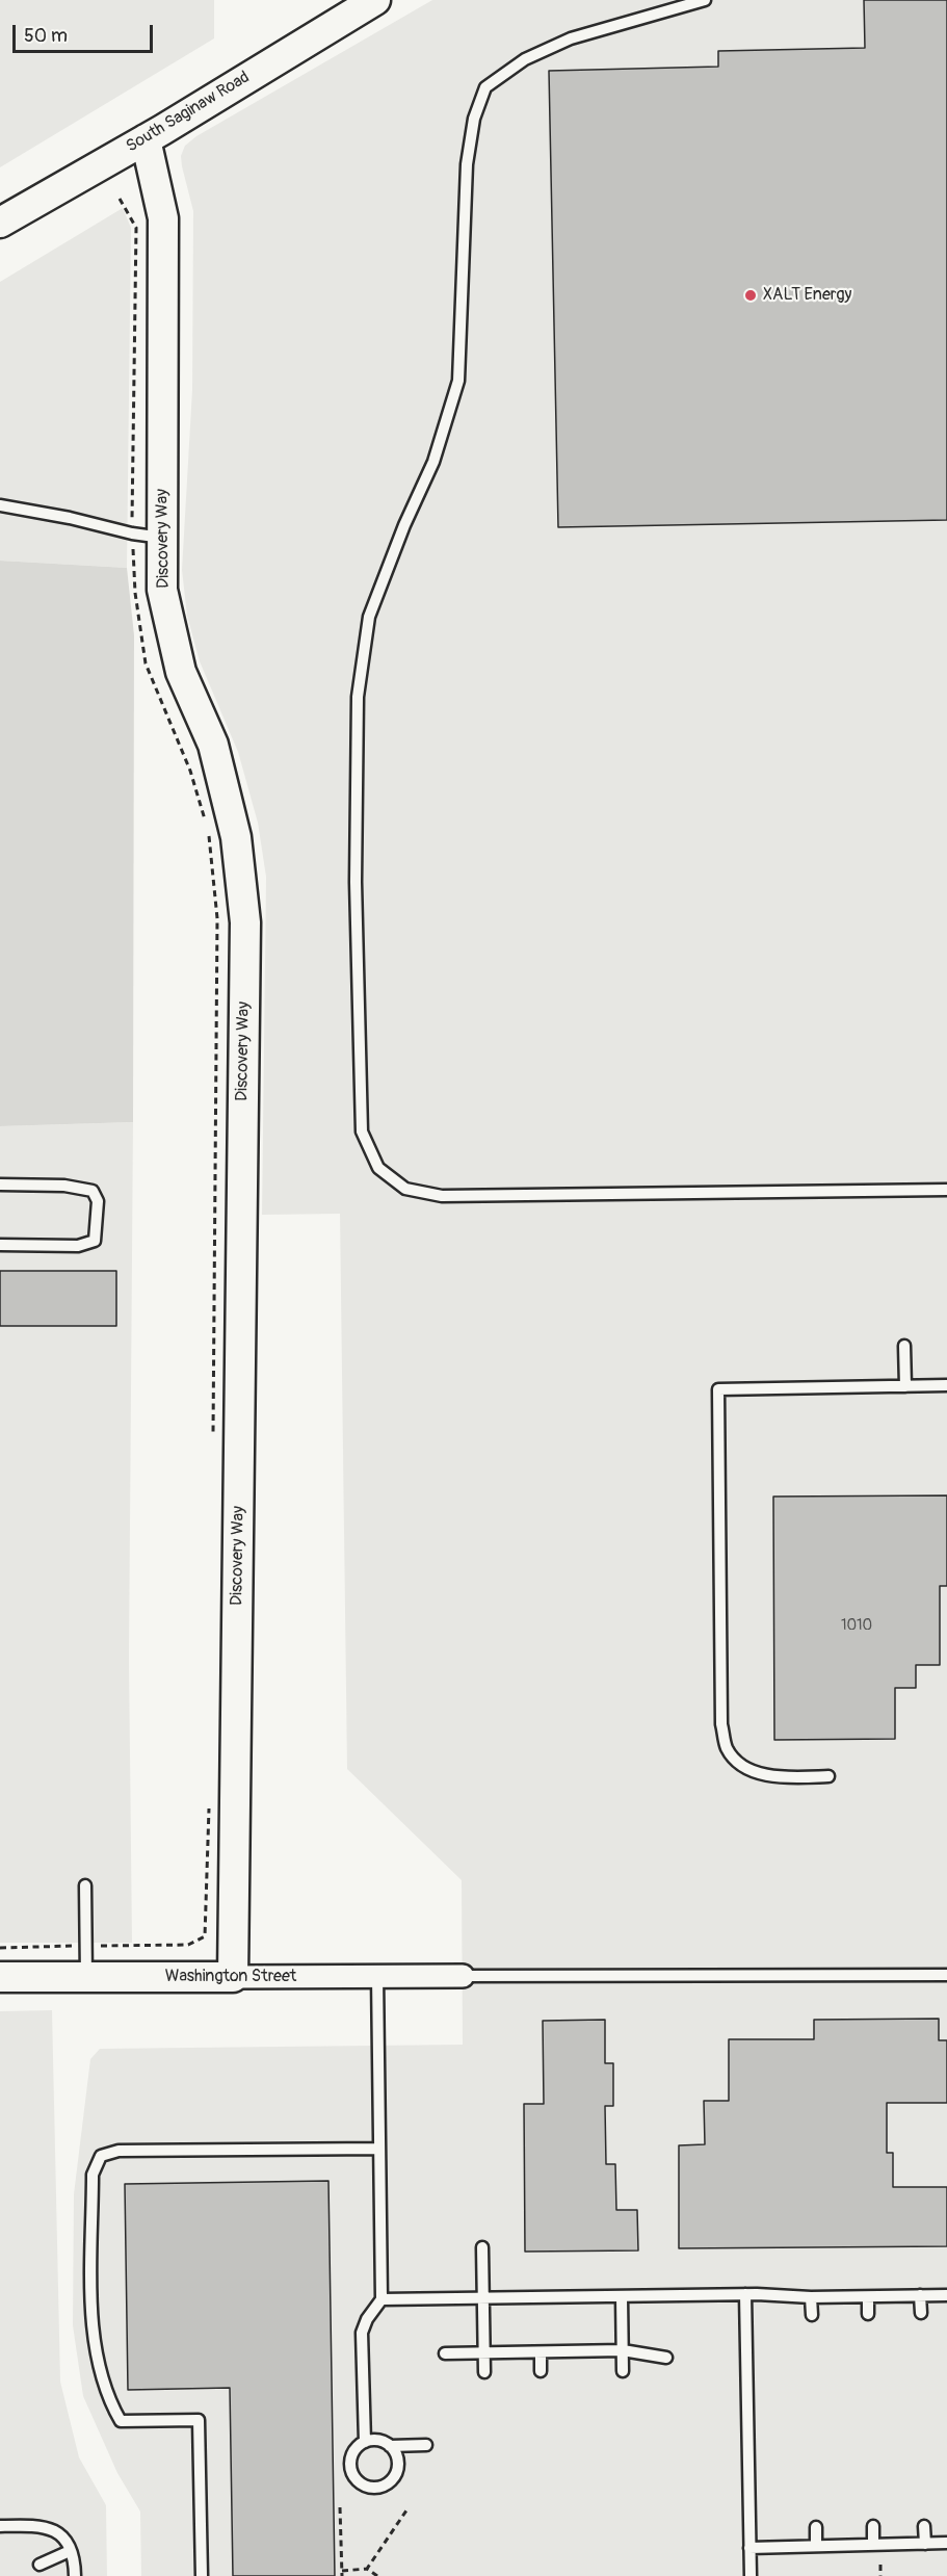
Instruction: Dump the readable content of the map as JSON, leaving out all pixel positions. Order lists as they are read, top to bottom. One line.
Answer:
{"streets":{"street":["South Saginaw Road","Discovery Way","Washington Street"]},"crossings":[["South Saginaw Road","Discovery Way"],["Discovery Way","Washington Street"]],"places":["XALT Energy"],"house_numbers":["1010"],"scale_bar":"50 m"}
